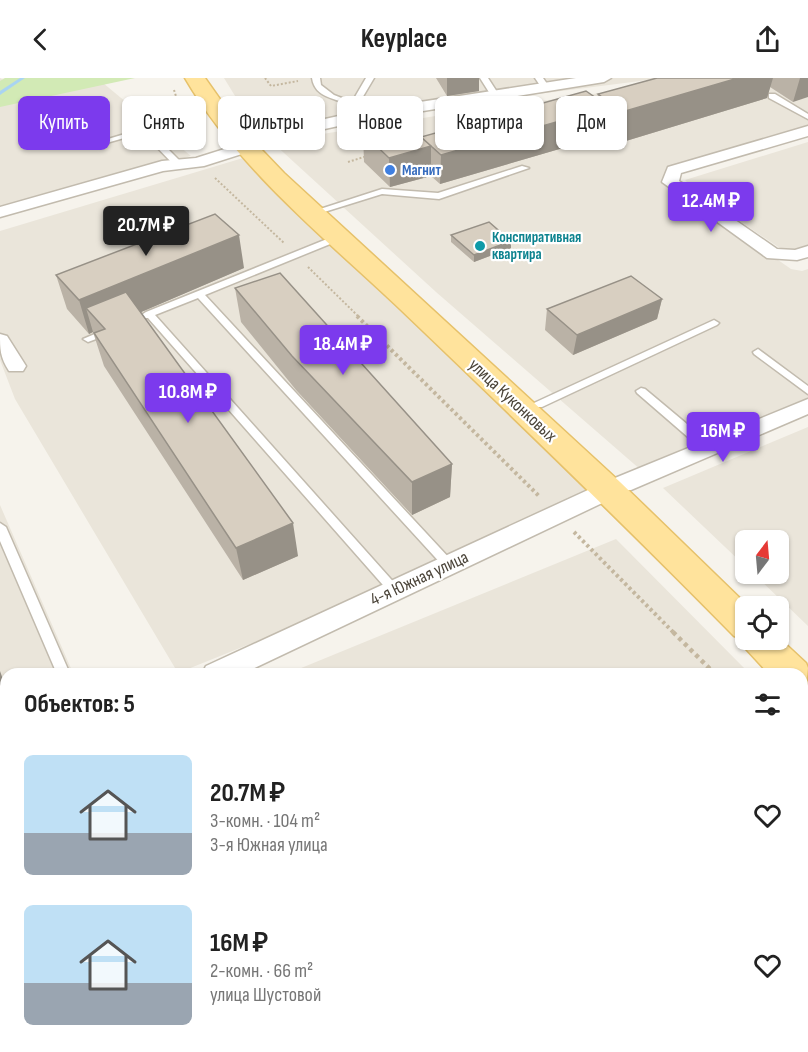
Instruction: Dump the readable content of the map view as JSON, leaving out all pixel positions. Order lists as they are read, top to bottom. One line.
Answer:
{"streets":{"main road":["улица Куконковых"],"street":["4-я Южная улица"]},"crossings":[["улица Куконковых","4-я Южная улица"]],"places":["Магнит","Конспиративная квартира"],"north":"top","page":{"header":"Keyplace","chip":["Купить","Снять","Фильтры","Новое","Квартира","Дом"],"price":["12.4M ₽","20.7M ₽","18.4M ₽","10.8M ₽","16M ₽"],"heading":"Объектов: 5","list":[{"name":"20.7M ₽","note":"3-комн. · 104 m² · 3-я Южная улица"},{"name":"16M ₽","note":"2-комн. · 66 m² · улица Шустовой"}]}}
